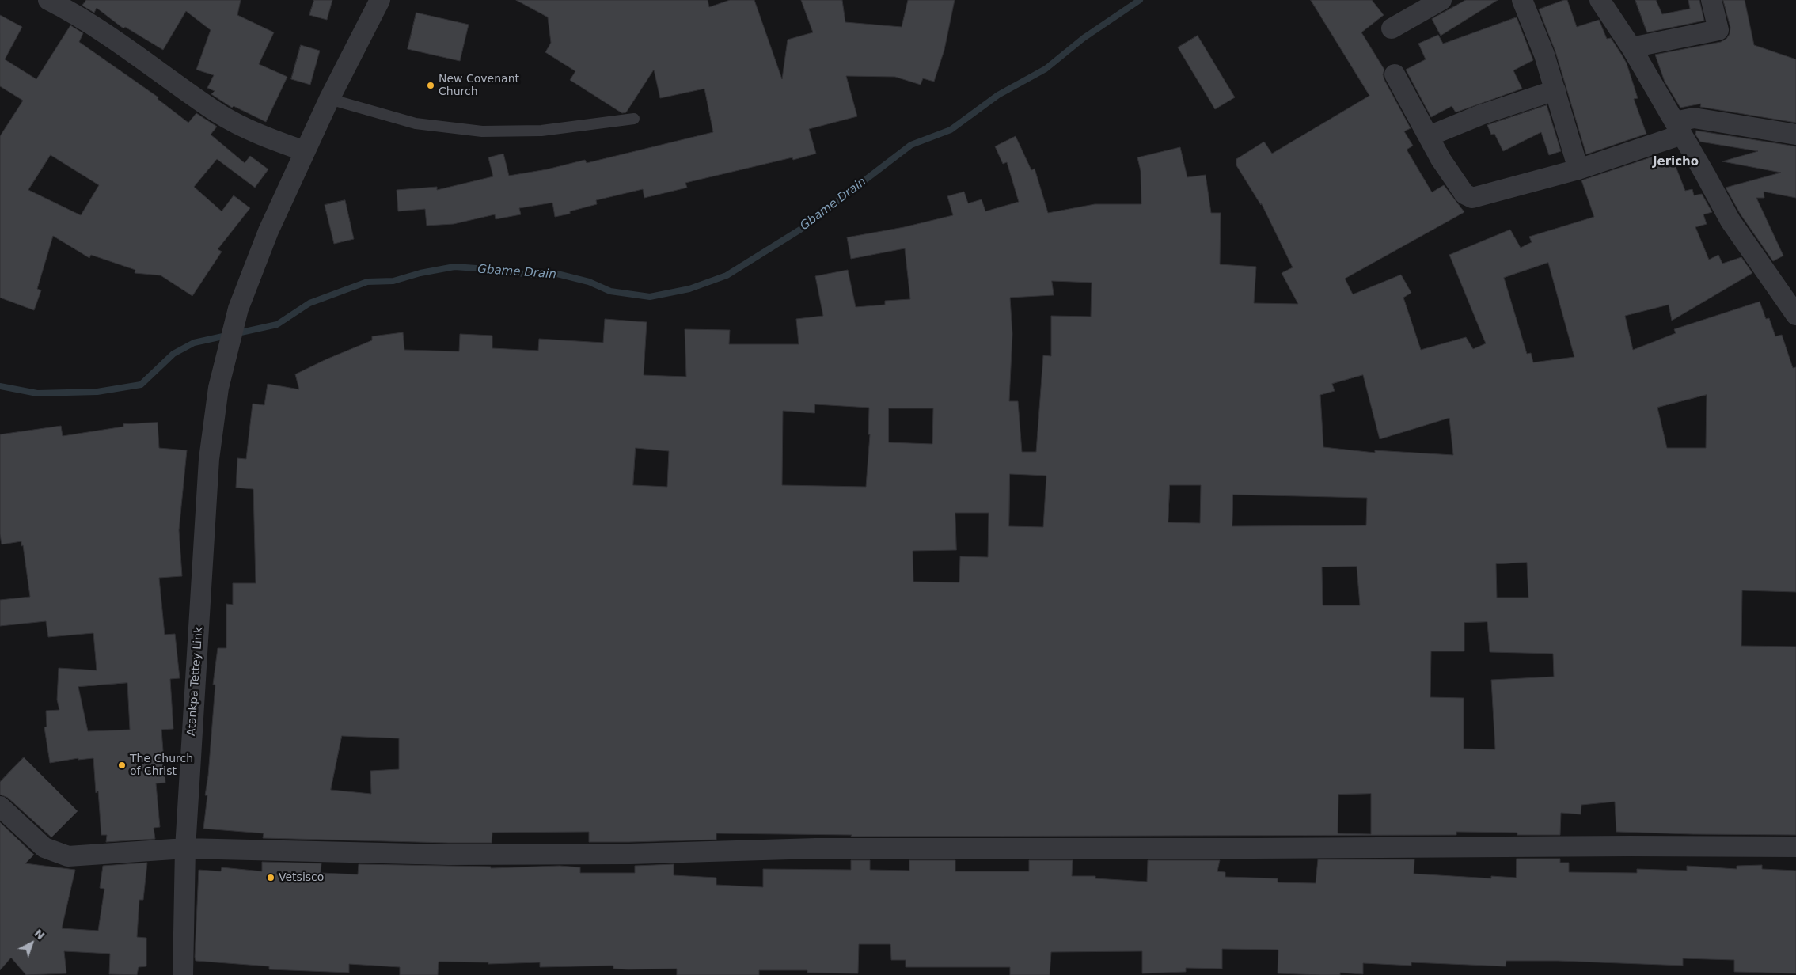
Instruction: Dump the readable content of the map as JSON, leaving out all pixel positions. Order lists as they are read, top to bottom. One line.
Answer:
{"streets":{"street":["Atankpa Tettey Link"]},"districts":["Jericho"],"water":["Gbame Drain"],"places":["New Covenant Church","The Church of Christ","Vetsisco"],"north":"top right"}
